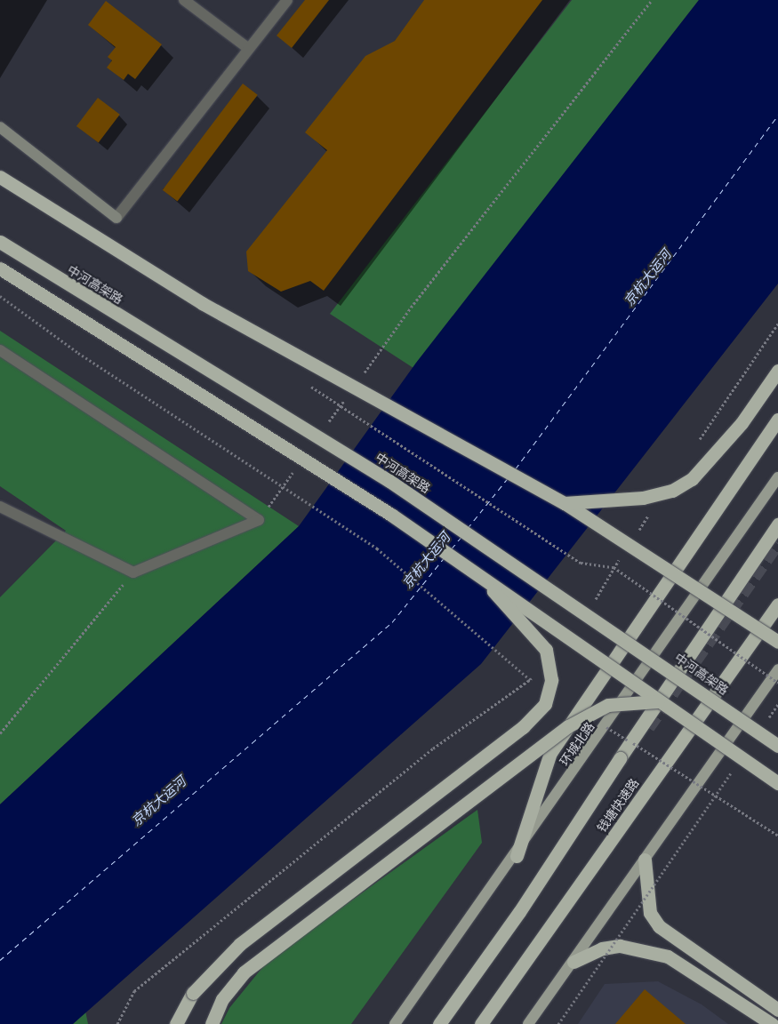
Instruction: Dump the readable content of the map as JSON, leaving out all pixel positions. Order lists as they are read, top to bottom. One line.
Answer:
{"streets":{"highway":["中河高架路","钱塘快速路"],"main road":["环城北路"]},"water":["京杭大运河"]}
